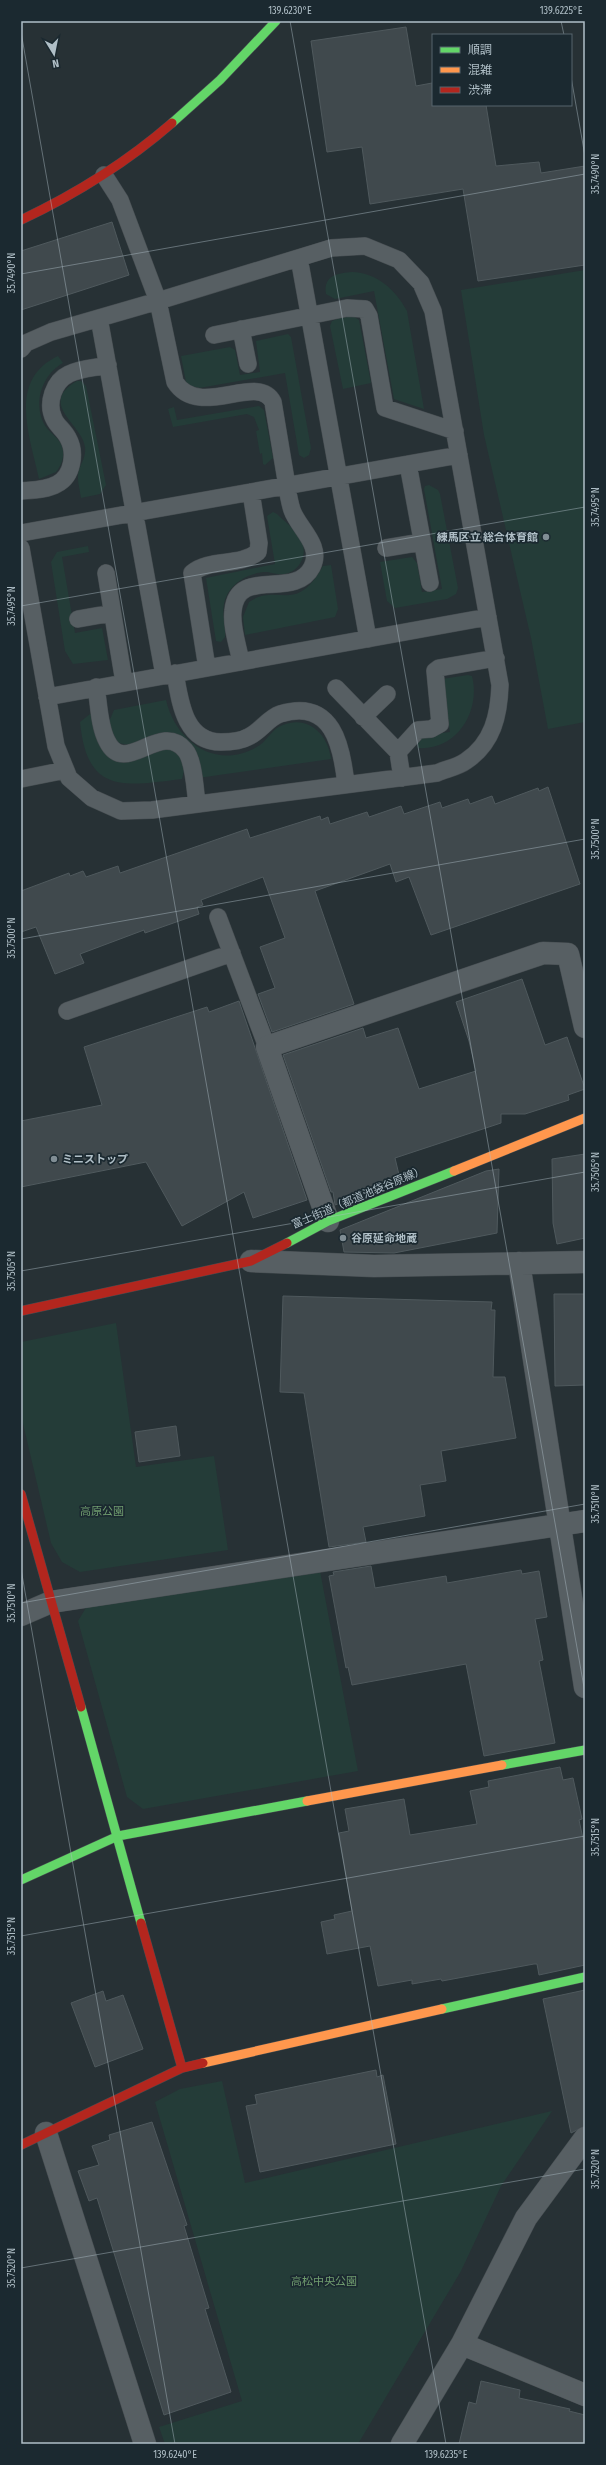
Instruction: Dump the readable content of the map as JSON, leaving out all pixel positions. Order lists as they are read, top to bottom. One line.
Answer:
{"streets":{"street":["富士街道（都道池袋谷原線）"]},"parks":["高原公園","高松中央公園"],"places":["練馬区立 総合体育館","ミニストップ","谷原延命地蔵"],"legend":["順調","混雑","渋滞"],"north":"bottom","coordinates":["139.6230°E","139.6225°E","35.7490°N","35.7495°N","35.7500°N","35.7505°N","35.7510°N","35.7515°N","35.7520°N","139.6240°E","139.6235°E"]}
